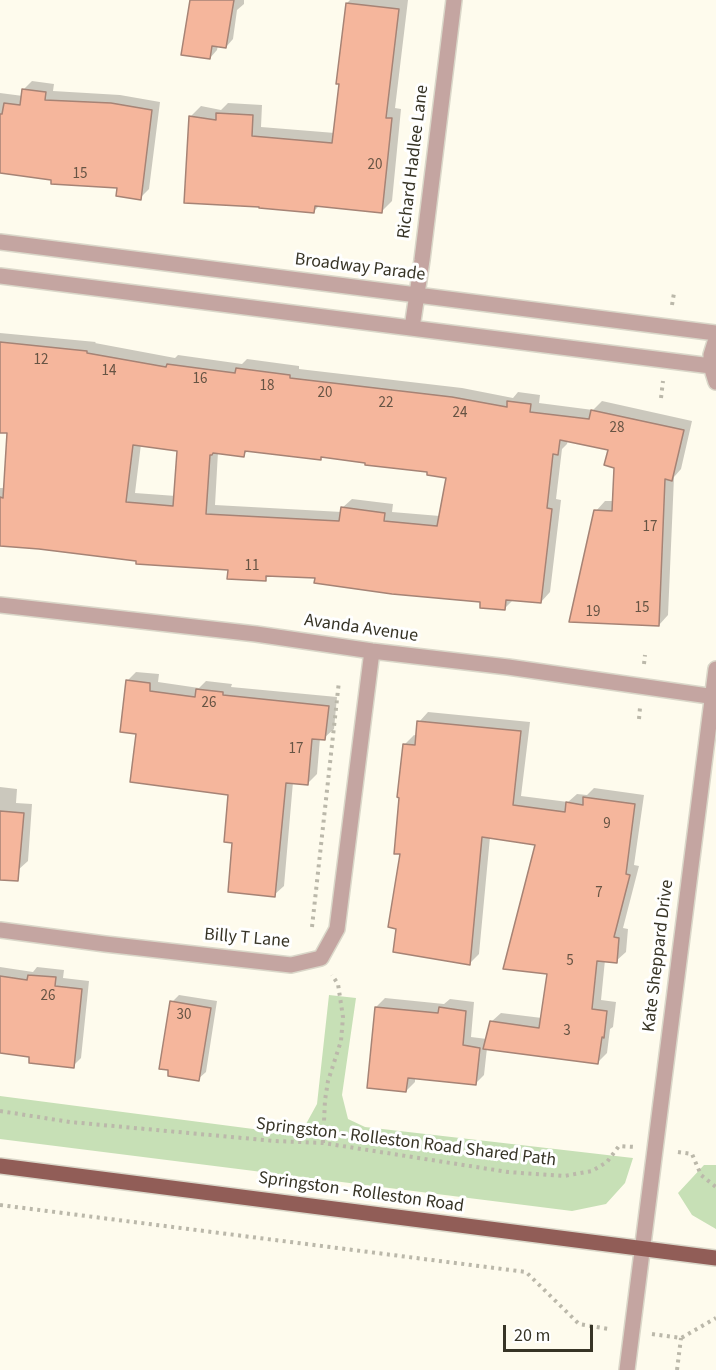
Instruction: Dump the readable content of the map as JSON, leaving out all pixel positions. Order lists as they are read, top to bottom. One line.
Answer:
{"streets":{"main road":["Springston - Rolleston Road"],"street":["Richard Hadlee Lane","Broadway Parade","Avanda Avenue","Billy T Lane","Kate Sheppard Drive"],"path":["Springston - Rolleston Road Shared Path"]},"crossings":[["Richard Hadlee Lane","Broadway Parade"],["Avanda Avenue","Billy T Lane"],["Avanda Avenue","Kate Sheppard Drive"],["Kate Sheppard Drive","Springston - Rolleston Road"]],"house_numbers":["20","15","12","14","16","18","20","22","24","28","17","11","15","19","26","17","9","7","5","26","30","3"],"scale_bar":"20 m"}
